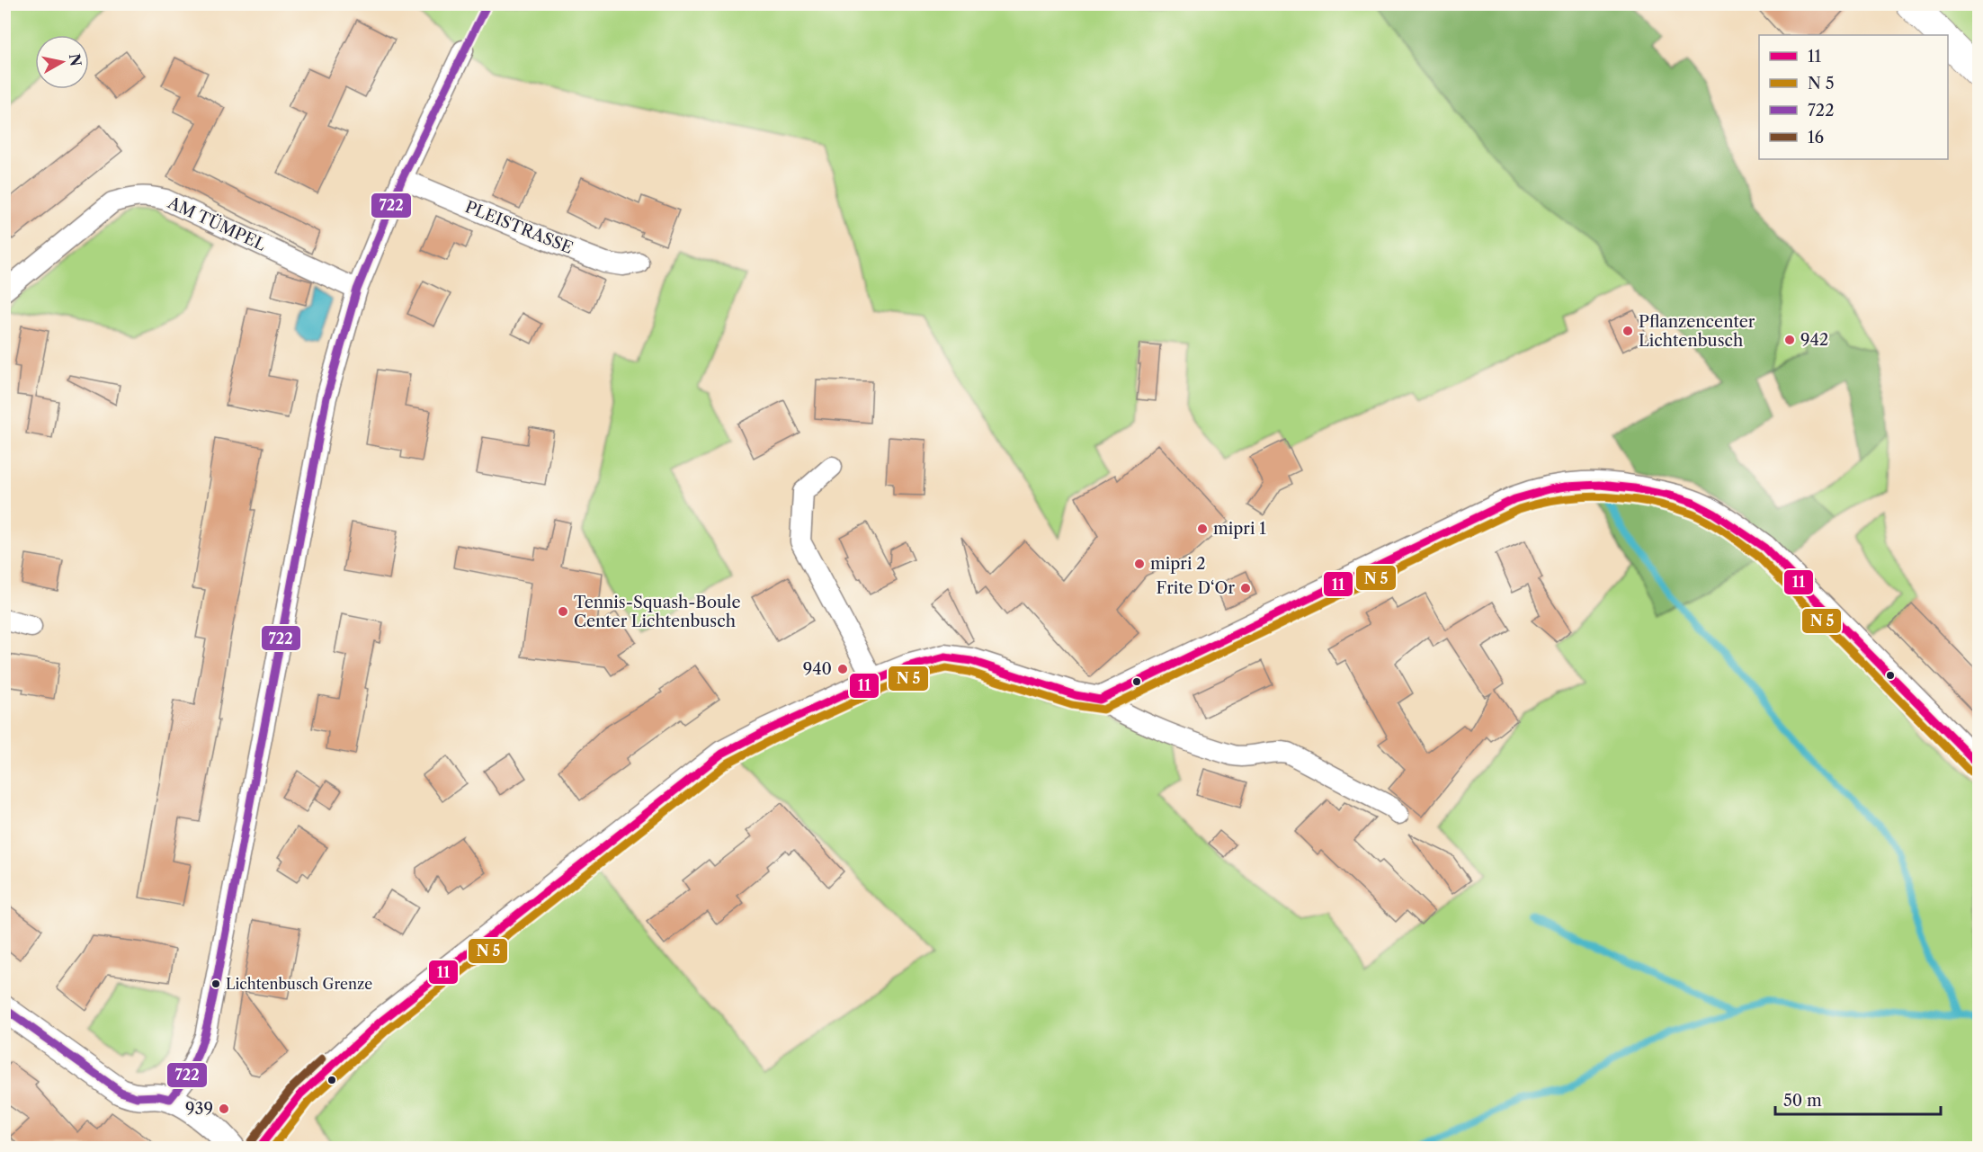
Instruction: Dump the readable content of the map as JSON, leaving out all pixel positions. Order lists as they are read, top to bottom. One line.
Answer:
{"streets":{"street":["AM TÜMPEL","PLEISTRASSE"]},"places":["Pflanzencenter Lichtenbusch","942","mipri 1","mipri 2","Frite D‘Or","Tennis-Squash-Boule Center Lichtenbusch","940","Lichtenbusch Grenze","939"],"lines":["transit line 722","transit line 11","transit line 16"],"legend":["11","N 5","722","16"],"scale_bar":"50 m","north":"right"}
